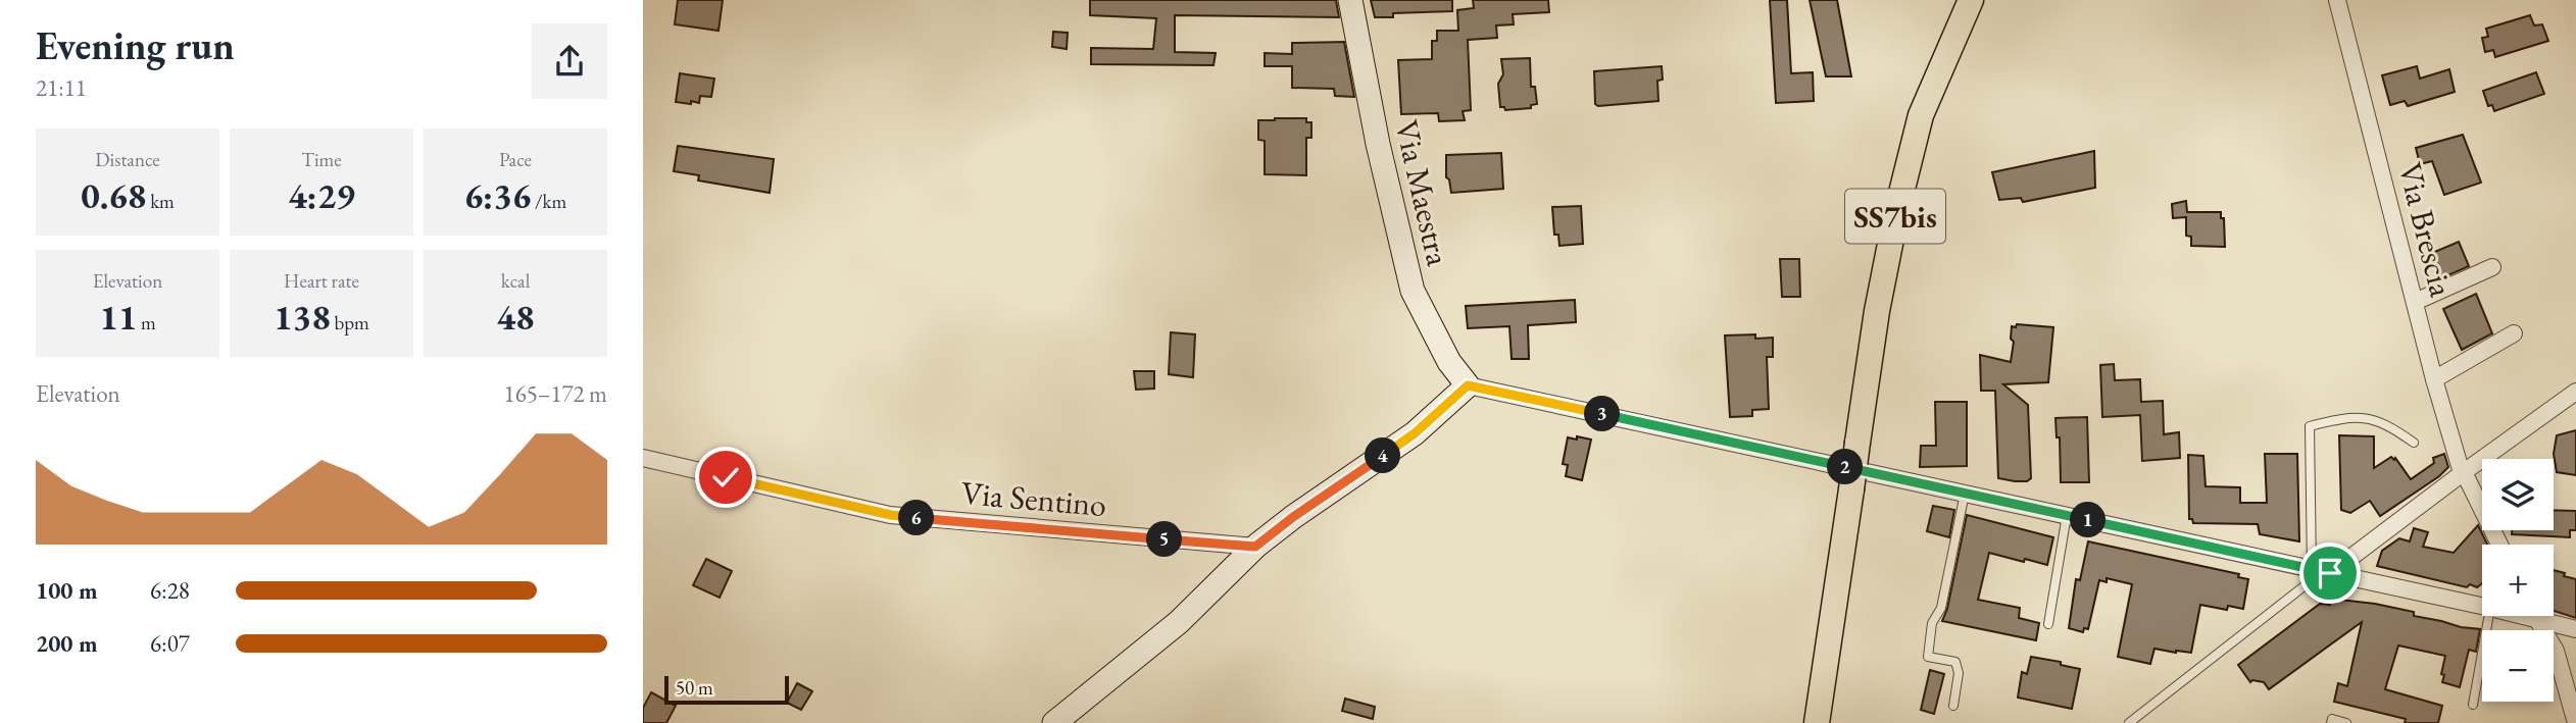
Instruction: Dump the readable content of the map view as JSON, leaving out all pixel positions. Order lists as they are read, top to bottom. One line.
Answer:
{"streets":{"main road":["SS7bis"],"street":["Via Maestra","Via Brescia","Via Sentino"]},"scale_bar":"50 m","page":{"heading":["Evening run","21:11"],"stats":[["Distance","0.68 km"],["Time","4:29"],["Pace","6:36 /km"],["Elevation","11 m"],["Heart rate","138 bpm"],["kcal","48"]],"chart":["Elevation","165–172 m"],"pins":["3","4","2","6","1","5"],"map_buttons":["+","−"],"list":[{"name":"100 m","note":"6:28"},{"name":"200 m","note":"6:07"}],"scale":"50 m"}}
